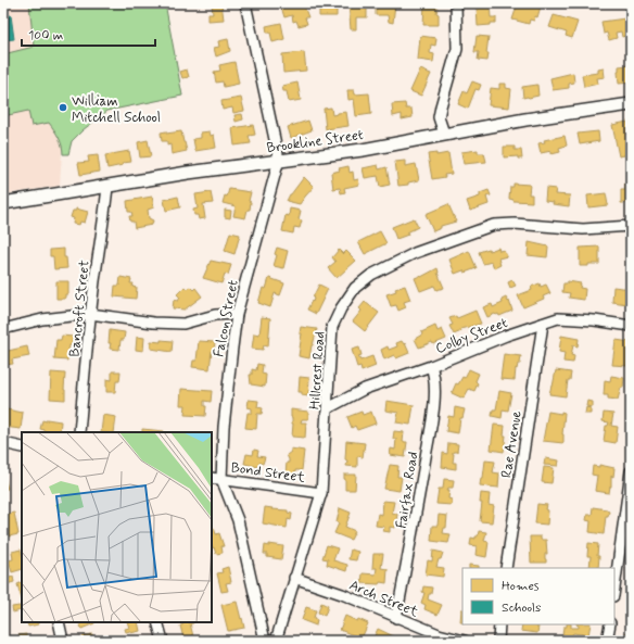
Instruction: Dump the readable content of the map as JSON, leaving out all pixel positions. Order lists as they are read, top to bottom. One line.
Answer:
{"streets":{"street":["Brookline Street","Bancroft Street","Falcon Street","Colby Street","Hillcrest Road","Rae Avenue","Bond Street","Fairfax Road","Arch Street"]},"crossings":[["Brookline Street","Bancroft Street"],["Brookline Street","Falcon Street"],["Falcon Street","Bond Street"],["Colby Street","Hillcrest Road"],["Colby Street","Rae Avenue"],["Colby Street","Fairfax Road"],["Hillcrest Road","Bond Street"],["Hillcrest Road","Arch Street"],["Fairfax Road","Arch Street"]],"places":["William Mitchell School"],"legend":["Homes","Schools"],"scale_bar":"100 m"}
